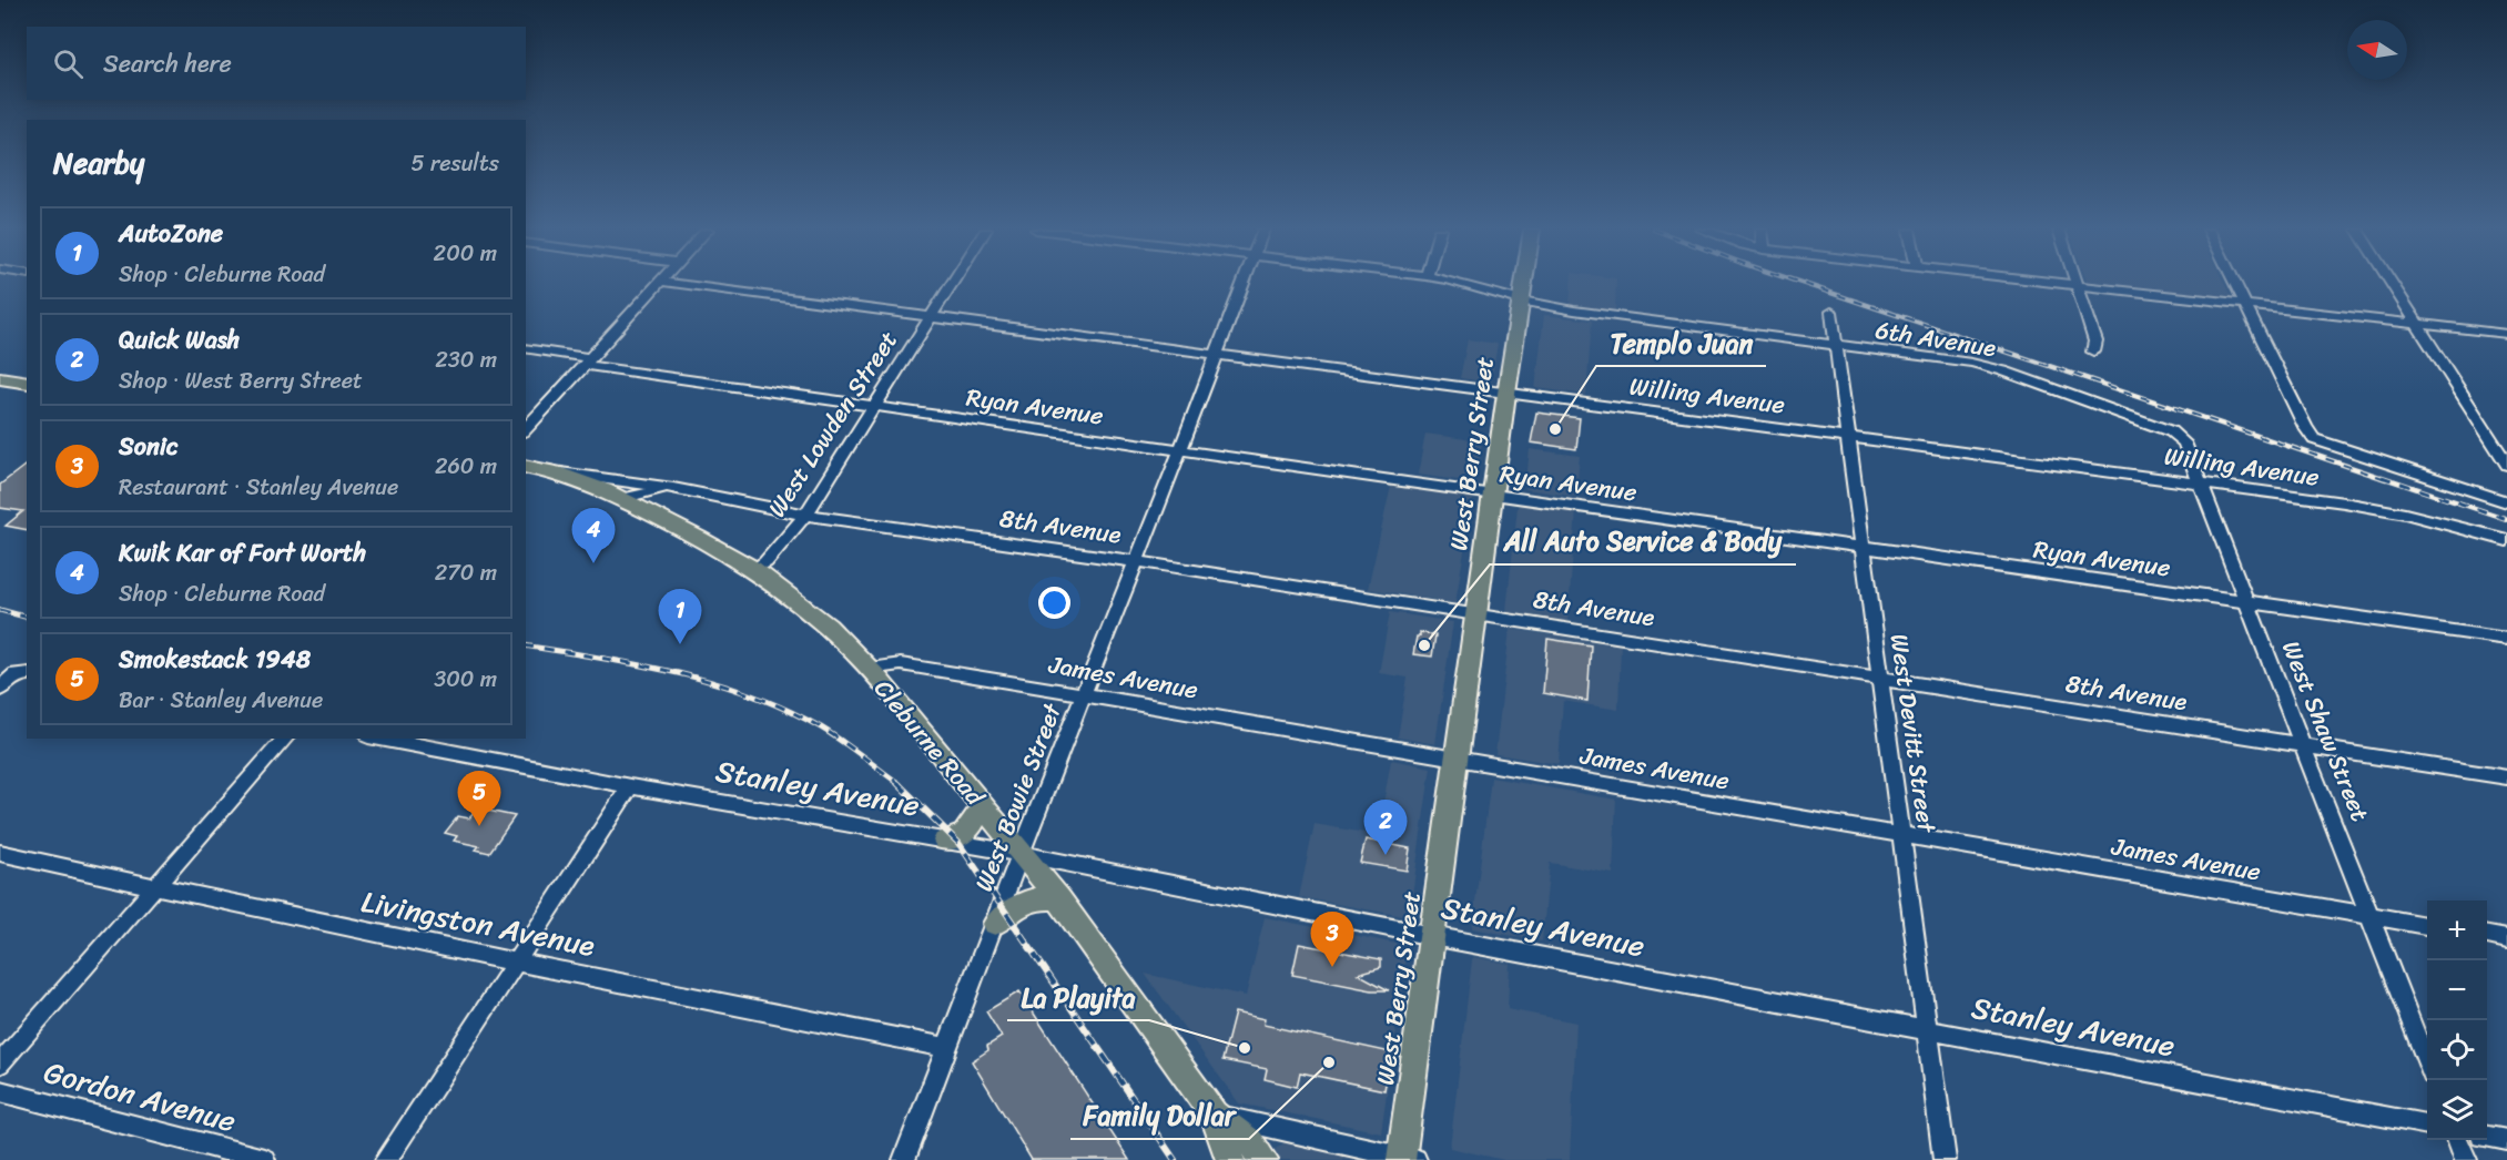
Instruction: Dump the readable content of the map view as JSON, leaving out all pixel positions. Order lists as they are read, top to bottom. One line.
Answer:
{"streets":{"main road":["West Berry Street","8th Avenue","Cleburne Road"],"street":["6th Avenue","Willing Avenue","Ryan Avenue","West Lowden Street","James Avenue","West Shaw Street","West Devitt Street","Stanley Avenue","West Bowie Street","Livingston Avenue","Gordon Avenue"]},"crossings":[["6th Avenue","West Berry Street"],["6th Avenue","West Shaw Street"],["6th Avenue","West Devitt Street"],["Willing Avenue","West Lowden Street"],["Willing Avenue","West Berry Street"],["Willing Avenue","West Shaw Street"],["Willing Avenue","West Devitt Street"],["Willing Avenue","West Bowie Street"],["Ryan Avenue","West Lowden Street"],["Ryan Avenue","West Berry Street"],["Ryan Avenue","West Shaw Street"],["Ryan Avenue","West Devitt Street"],["Ryan Avenue","West Bowie Street"],["West Lowden Street","8th Avenue"],["West Lowden Street","Cleburne Road"],["West Berry Street","8th Avenue"],["West Berry Street","James Avenue"],["West Berry Street","Stanley Avenue"],["8th Avenue","West Shaw Street"],["8th Avenue","West Devitt Street"],["8th Avenue","Cleburne Road"],["8th Avenue","West Bowie Street"],["James Avenue","West Shaw Street"],["James Avenue","West Devitt Street"],["James Avenue","Cleburne Road"],["James Avenue","West Bowie Street"],["West Devitt Street","Stanley Avenue"],["Cleburne Road","Stanley Avenue"],["Cleburne Road","West Bowie Street"],["Stanley Avenue","West Bowie Street"],["West Bowie Street","Livingston Avenue"]],"places":["Templo Juan","All Auto Service & Body","La Playita","Family Dollar"],"north":"left","page":{"search":"Search here","heading":["Nearby","5 results"],"list":[{"mark":"1","name":"AutoZone","note":"Shop · Cleburne Road","value":"200 m"},{"mark":"2","name":"Quick Wash","note":"Shop · West Berry Street","value":"230 m"},{"mark":"3","name":"Sonic","note":"Restaurant · Stanley Avenue","value":"260 m"},{"mark":"4","name":"Kwik Kar of Fort Worth","note":"Shop · Cleburne Road","value":"270 m"},{"mark":"5","name":"Smokestack 1948","note":"Bar · Stanley Avenue","value":"300 m"}],"pins":["4","1","5","2","3"],"map_buttons":["+","−"]}}
